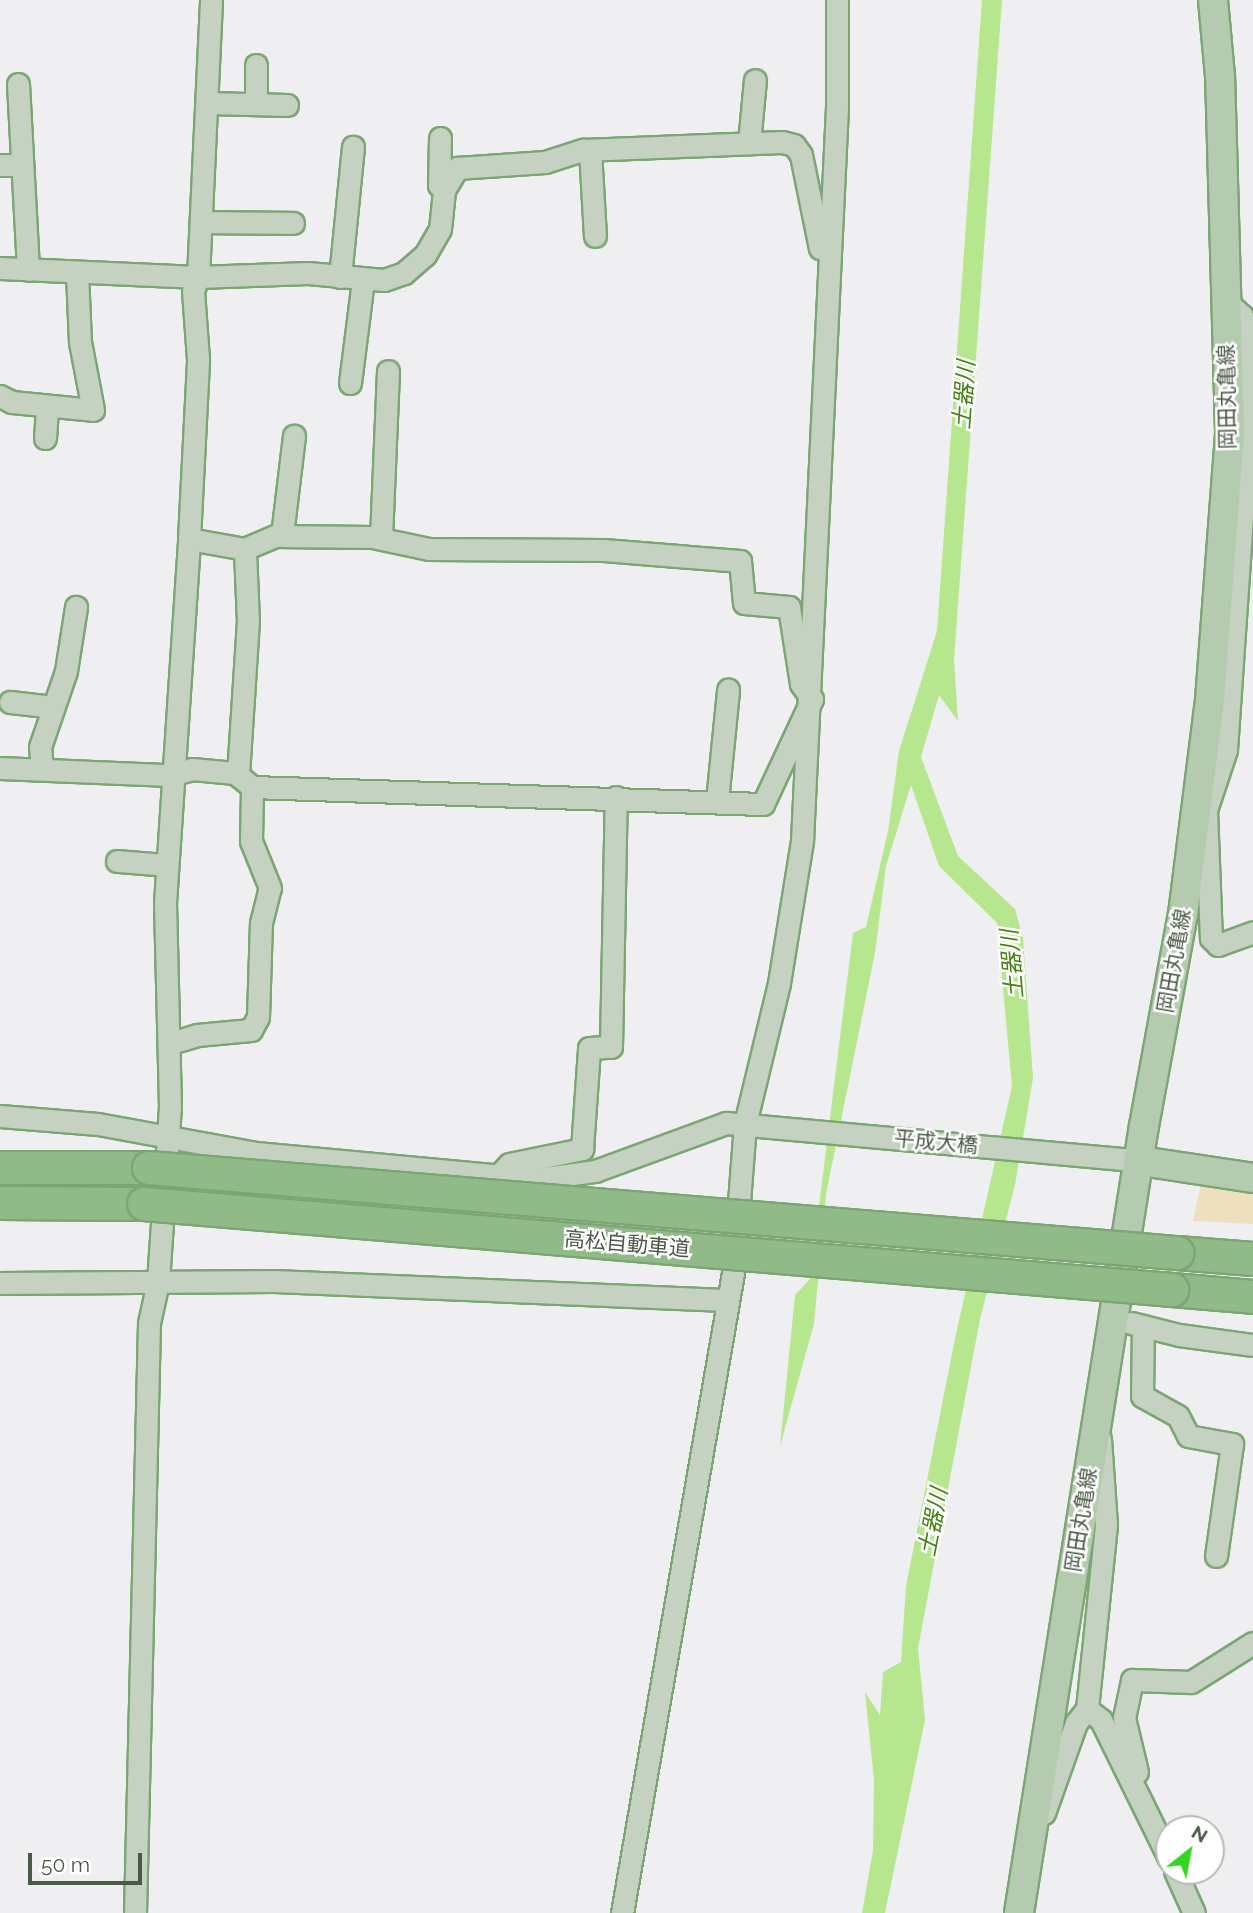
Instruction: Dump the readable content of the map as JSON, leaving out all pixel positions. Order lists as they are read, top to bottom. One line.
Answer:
{"streets":{"highway":["高松自動車道"],"main road":["岡田丸亀線"],"street":["平成大橋"]},"crossings":[["岡田丸亀線","平成大橋"]],"water":["土器川"],"scale_bar":"50 m","north":"top right"}
